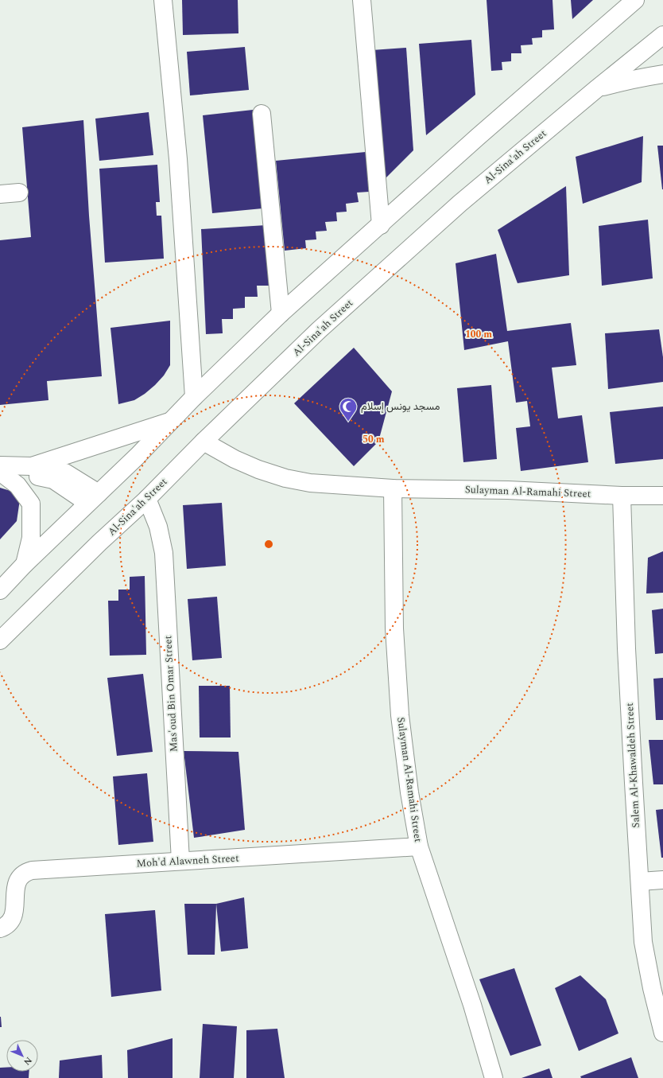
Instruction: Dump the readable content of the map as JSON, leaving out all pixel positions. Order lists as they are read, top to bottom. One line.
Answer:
{"streets":{"street":["Al-Sina'ah Street","Sulayman Al-Ramahi Street","Mas'oud Bin Omar Street","Salem Al-Khawaldeh Street","Moh'd Alawneh Street"]},"crossings":[["Al-Sina'ah Street","Sulayman Al-Ramahi Street"],["Al-Sina'ah Street","Mas'oud Bin Omar Street"],["Sulayman Al-Ramahi Street","Salem Al-Khawaldeh Street"],["Sulayman Al-Ramahi Street","Moh'd Alawneh Street"],["Mas'oud Bin Omar Street","Moh'd Alawneh Street"]],"places":{"mosque":["مسجد يونس إسلام"]},"north":"bottom right","rings":["100 m","50 m"]}
